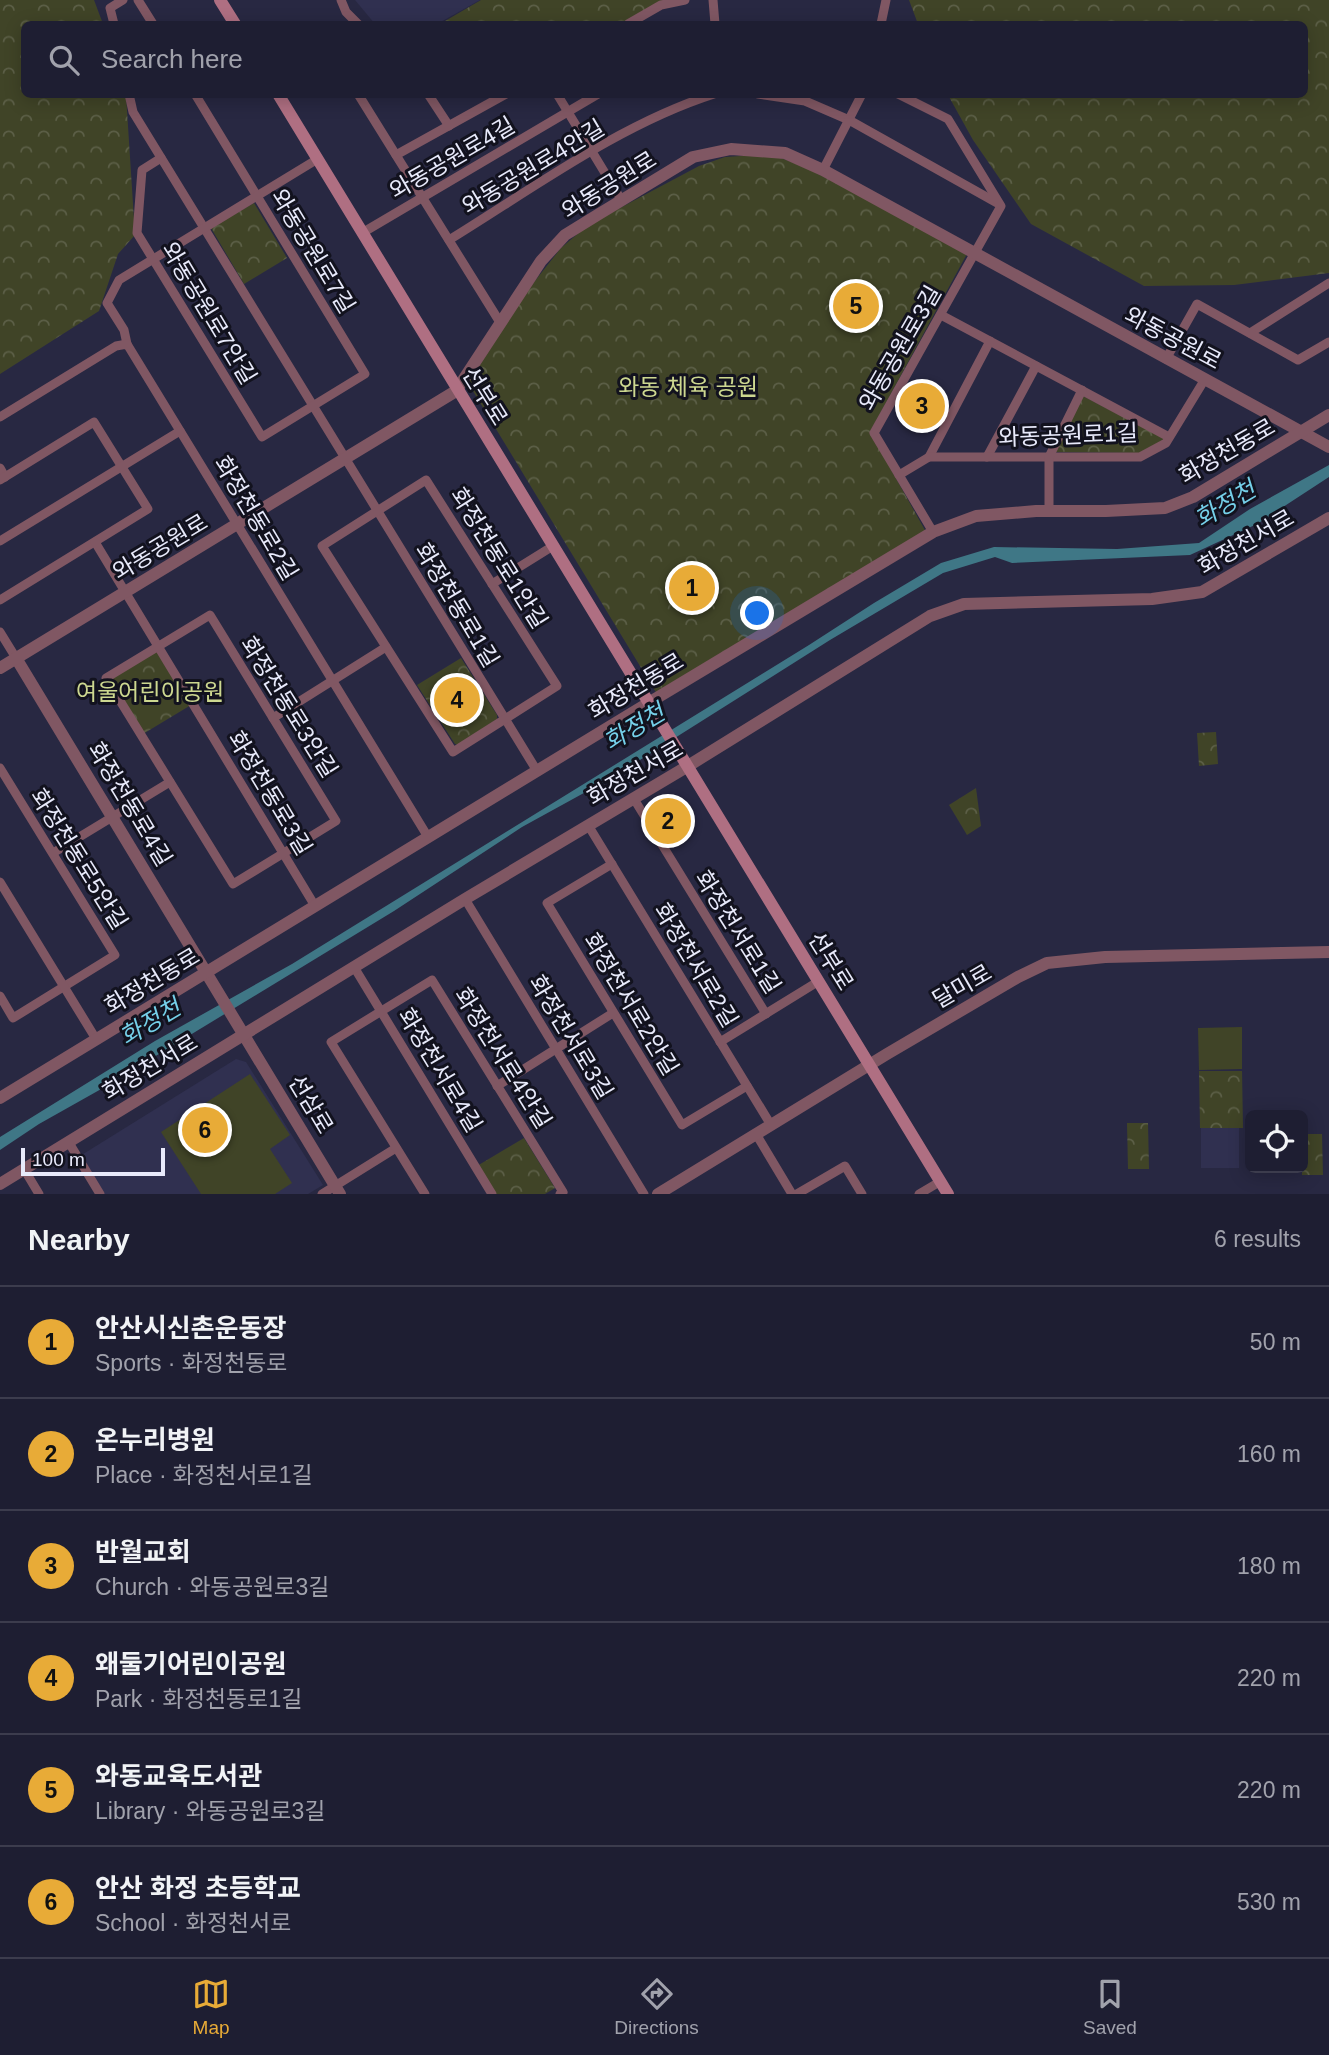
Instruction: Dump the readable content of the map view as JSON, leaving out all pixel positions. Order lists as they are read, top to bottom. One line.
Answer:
{"streets":{"main road":["선부로"],"street":["와동공원로4길","와동공원로4안길","와동공원로","와동공원로7길","와동공원로7안길","와동공원로3길","와동공원로1길","화정천동로","화정천동로2길","화정천서로","화정천동로1안길","화정천동로1길","화정천동로3안길","화정천동로3길","화정천동로4길","화정천동로5안길","화정천서로1길","화정천서로2길","달미로","화정천서로2안길","화정천서로3길","화정천서로4안길","화정천서로4길","선삼로"]},"crossings":[["와동공원로4길","선부로"],["와동공원로","와동공원로3길"],["와동공원로","선부로"],["와동공원로","와동공원로1길"],["와동공원로","화정천동로"],["와동공원로","화정천동로2길"],["와동공원로","화정천동로1길"],["와동공원로","화정천동로3길"],["와동공원로","화정천동로4길"],["와동공원로7길","와동공원로7안길"],["와동공원로7안길","화정천동로2길"],["와동공원로3길","화정천동로"],["선부로","화정천동로"],["선부로","화정천서로"],["선부로","달미로"],["화정천동로","화정천동로2길"],["화정천동로","화정천동로1길"],["화정천동로","화정천동로3길"],["화정천동로","화정천동로4길"],["화정천서로","화정천서로1길"],["화정천서로","화정천서로2길"],["화정천서로","화정천서로3길"],["화정천서로","화정천서로4길"],["화정천서로","선삼로"],["화정천동로1안길","화정천동로1길"],["화정천동로3안길","화정천동로3길"],["화정천동로4길","선삼로"],["화정천서로2길","달미로"],["화정천서로2길","화정천서로2안길"],["화정천서로4안길","화정천서로4길"]],"water":["화정천"],"parks":["와동 체육 공원","여울어린이공원"],"scale_bar":"100 m","page":{"search":"Search here","pins":["5","3","1","4","2","6"],"scale":"100 m","heading":["Nearby","6 results"],"list":[{"mark":"1","name":"안산시신촌운동장","note":"Sports · 화정천동로","value":"50 m"},{"mark":"2","name":"온누리병원","note":"Place · 화정천서로1길","value":"160 m"},{"mark":"3","name":"반월교회","note":"Church · 와동공원로3길","value":"180 m"},{"mark":"4","name":"왜둘기어린이공원","note":"Park · 화정천동로1길","value":"220 m"},{"mark":"5","name":"와동교육도서관","note":"Library · 와동공원로3길","value":"220 m"},{"mark":"6","name":"안산 화정 초등학교","note":"School · 화정천서로","value":"530 m"}],"nav":["Map","Directions","Saved"]}}
